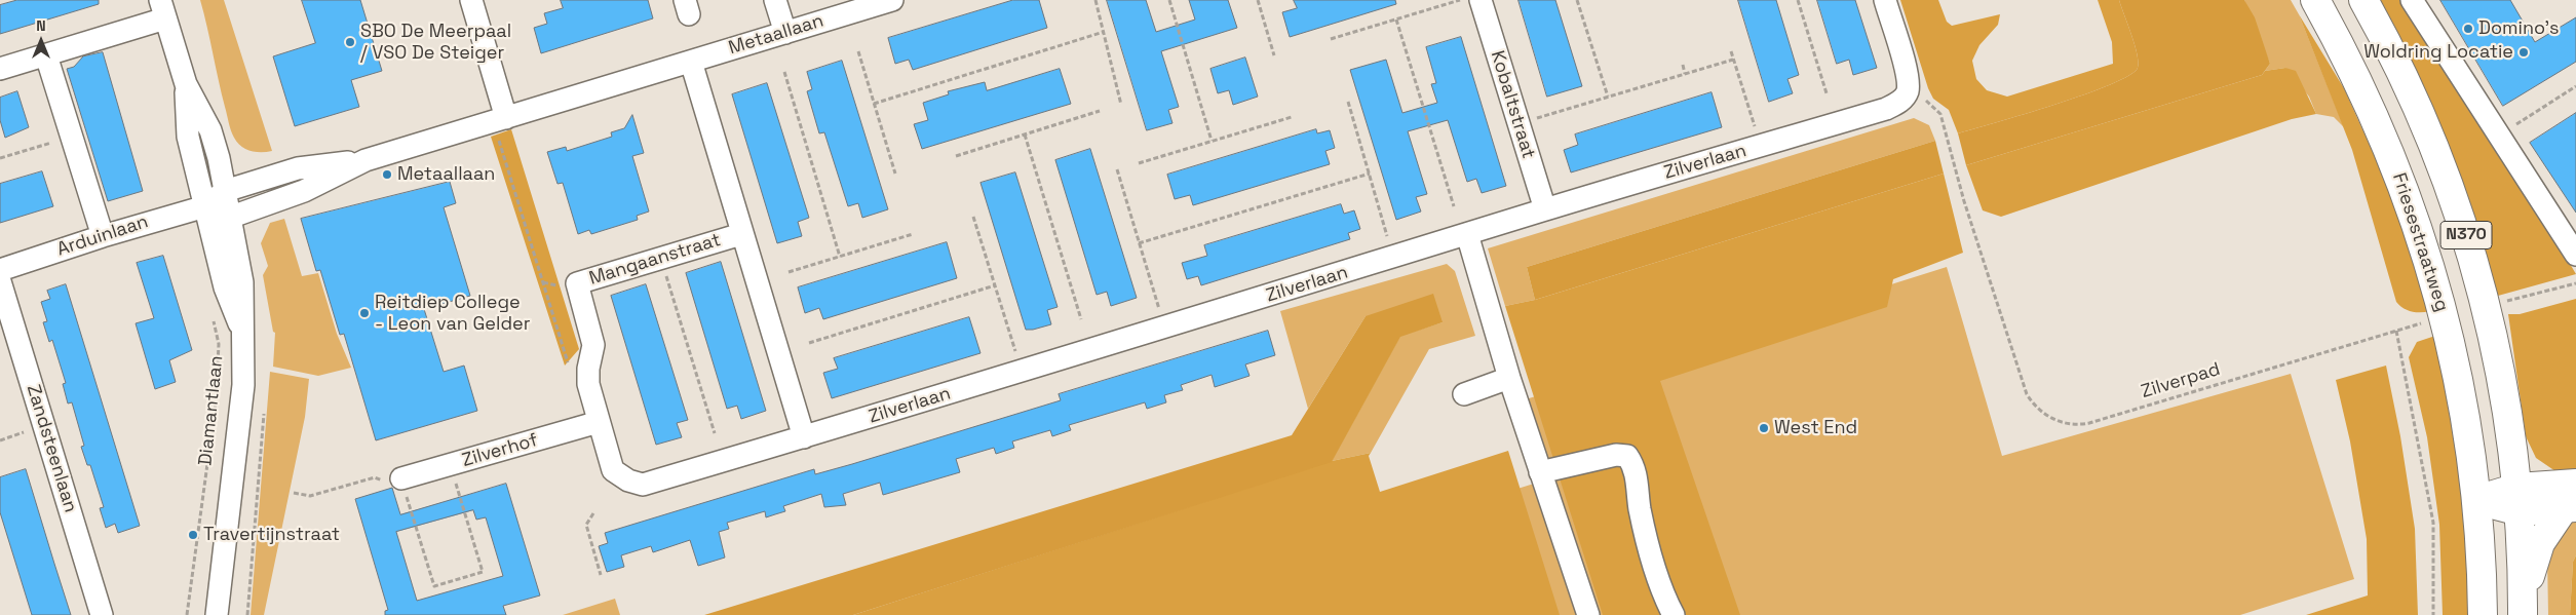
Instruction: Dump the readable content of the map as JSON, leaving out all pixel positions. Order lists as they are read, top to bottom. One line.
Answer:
{"streets":{"main road":["N370","Friesestraatweg"],"street":["Metaallaan","Kobaltstraat","Zilverlaan","Arduinlaan","Mangaanstraat","Diamantlaan","Zandsteenlaan","Zilverhof"],"path":["Zilverpad"]},"crossings":[["Metaallaan","Arduinlaan"],["Metaallaan","Mangaanstraat"],["Metaallaan","Diamantlaan"],["Kobaltstraat","Zilverlaan"],["Zilverlaan","Mangaanstraat"],["Zilverlaan","Zilverpad"],["N370","Friesestraatweg"],["Arduinlaan","Diamantlaan"],["Mangaanstraat","Zilverhof"]],"places":["Domino's","SBO De Meerpaal / VSO De Steiger","Woldring Locatie","Metaallaan","Reitdiep College - Leon van Gelder","West End","Travertijnstraat"],"north":"top"}
